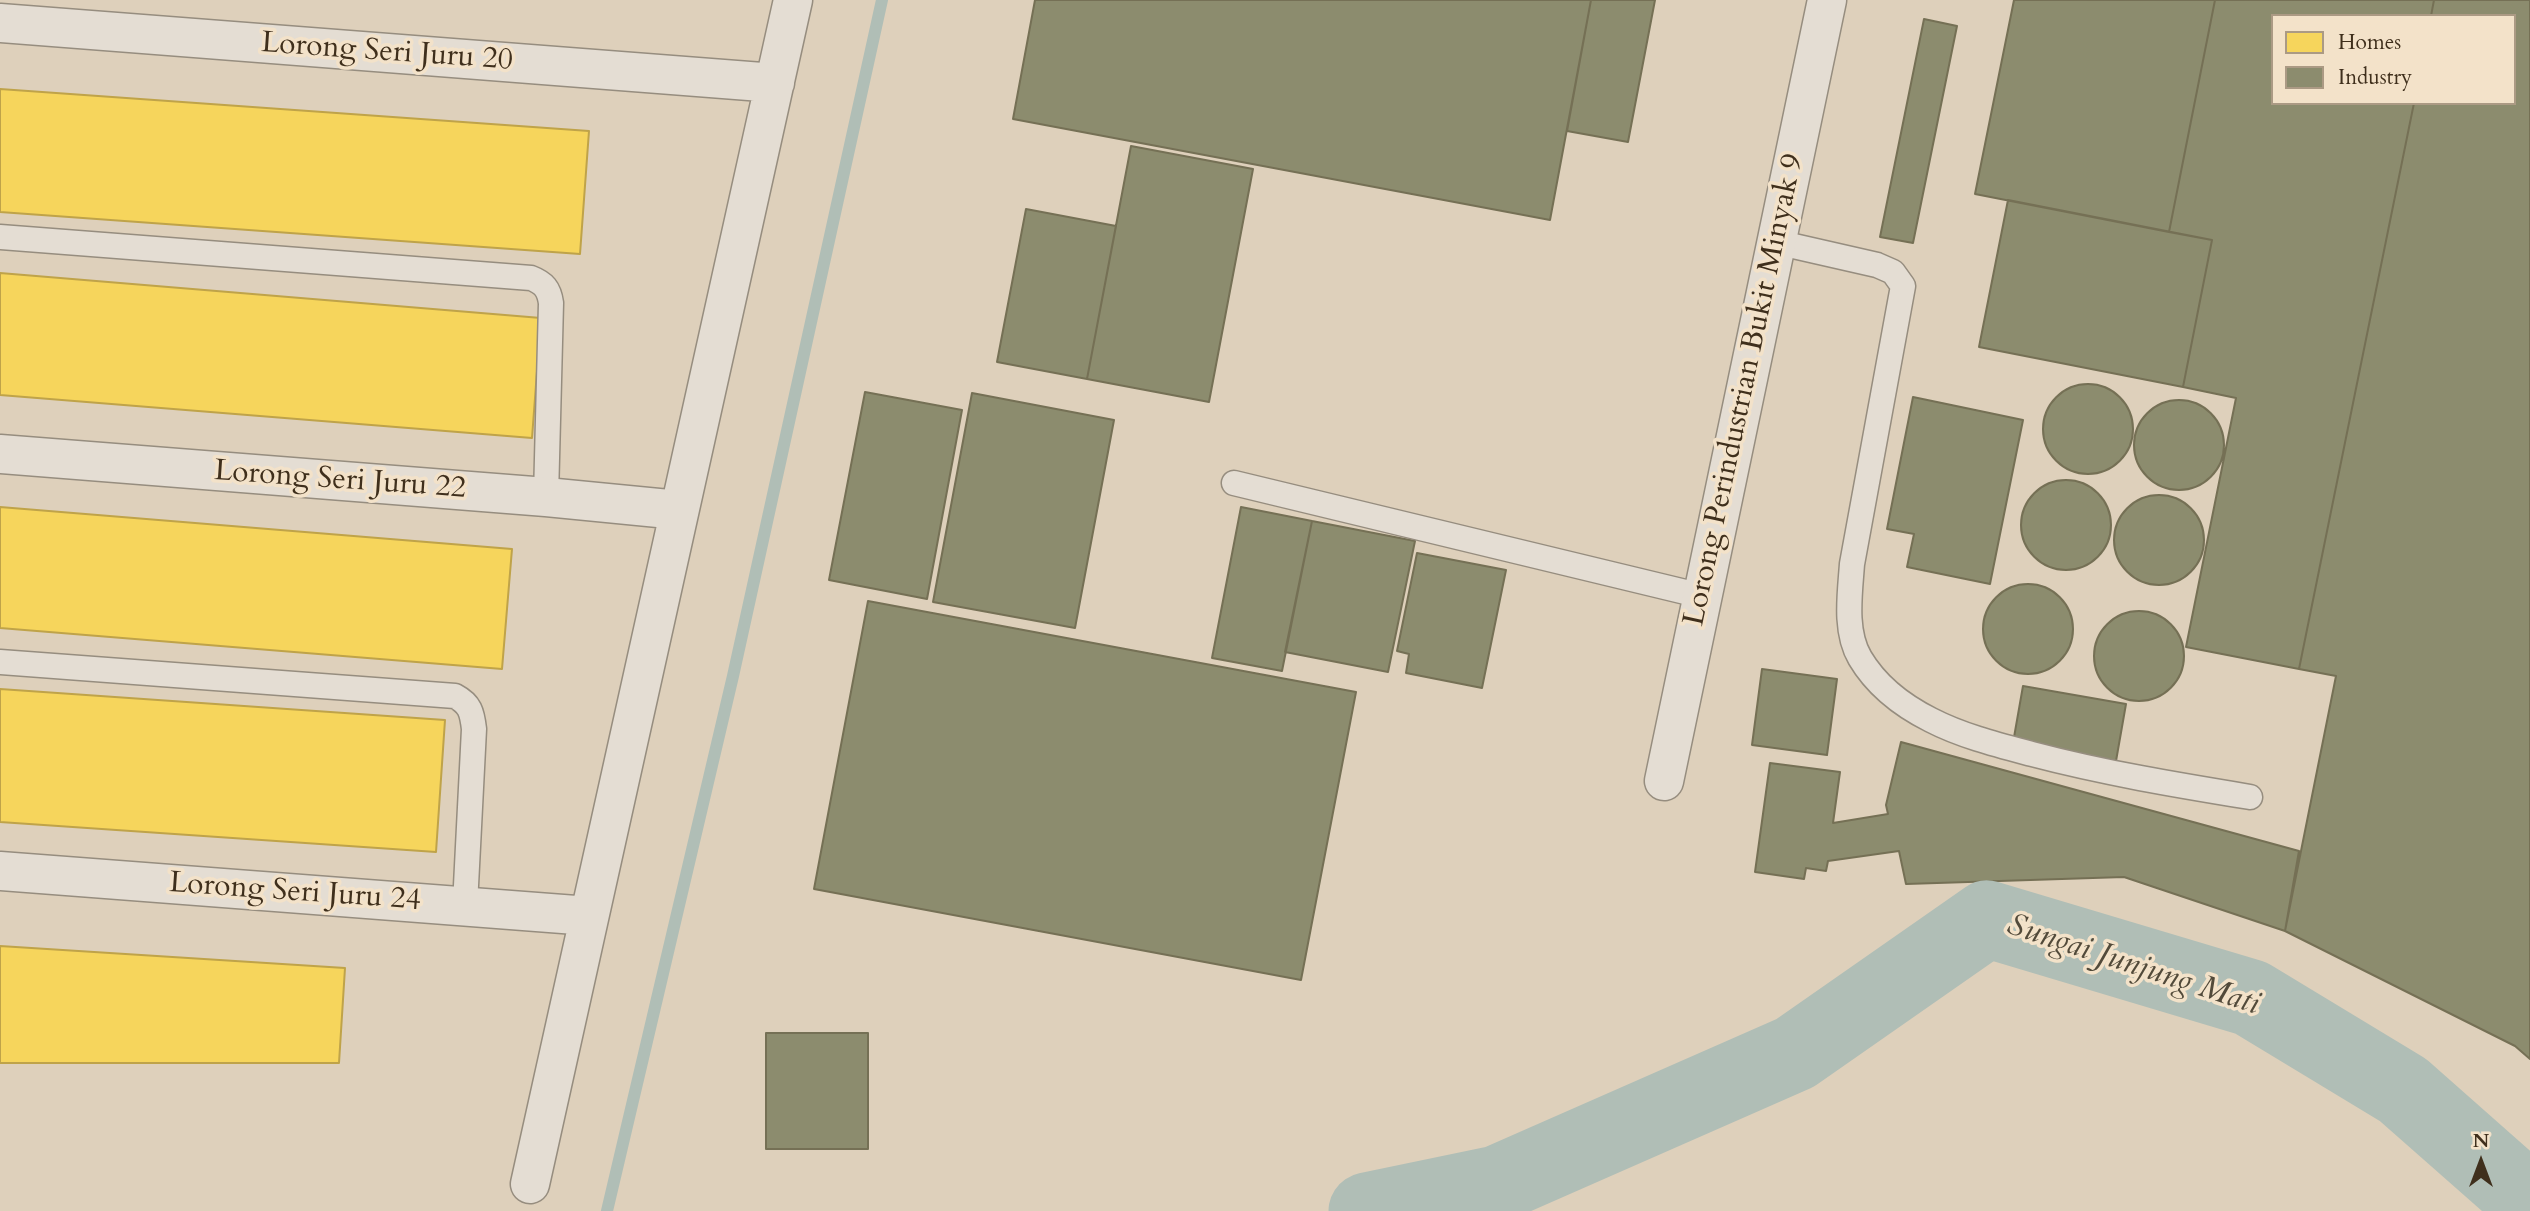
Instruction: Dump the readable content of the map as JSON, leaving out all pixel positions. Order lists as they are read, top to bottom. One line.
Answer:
{"streets":{"street":["Lorong Seri Juru 20","Lorong Perindustrian Bukit Minyak 9","Lorong Seri Juru 22","Lorong Seri Juru 24"]},"water":["Sungai Junjung Mati"],"legend":["Homes","Industry"],"north":"top"}
